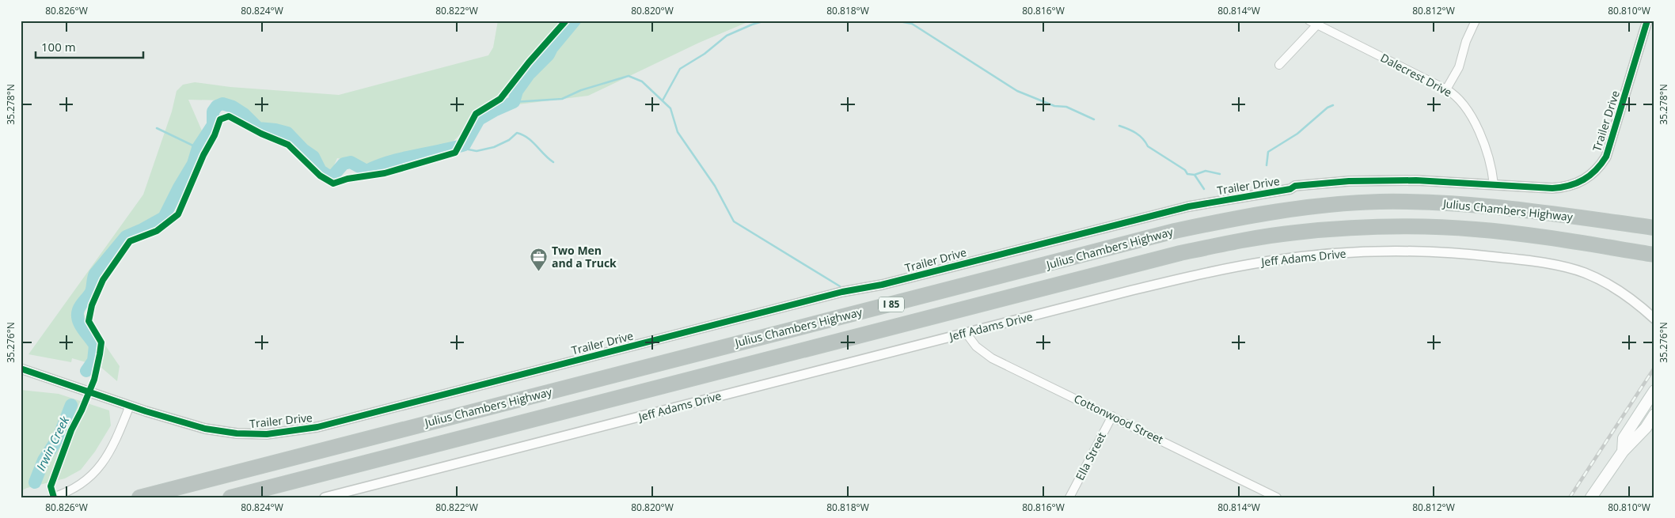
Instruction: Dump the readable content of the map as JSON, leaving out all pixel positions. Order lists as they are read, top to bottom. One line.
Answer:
{"streets":{"highway":["Julius Chambers Highway","I 85"],"street":["Dalecrest Drive","Trailer Drive","Jeff Adams Drive","Cottonwood Street","Ella Street"]},"crossings":[["Dalecrest Drive","Trailer Drive"],["Jeff Adams Drive","Cottonwood Street"],["Cottonwood Street","Ella Street"]],"water":["Irwin Creek"],"places":{"office":["Two Men and a Truck"]},"scale_bar":"100 m","coordinates":["80.826°W","80.824°W","80.822°W","80.820°W","80.818°W","80.816°W","80.814°W","80.812°W","80.810°W","35.278°N","35.276°N"]}
